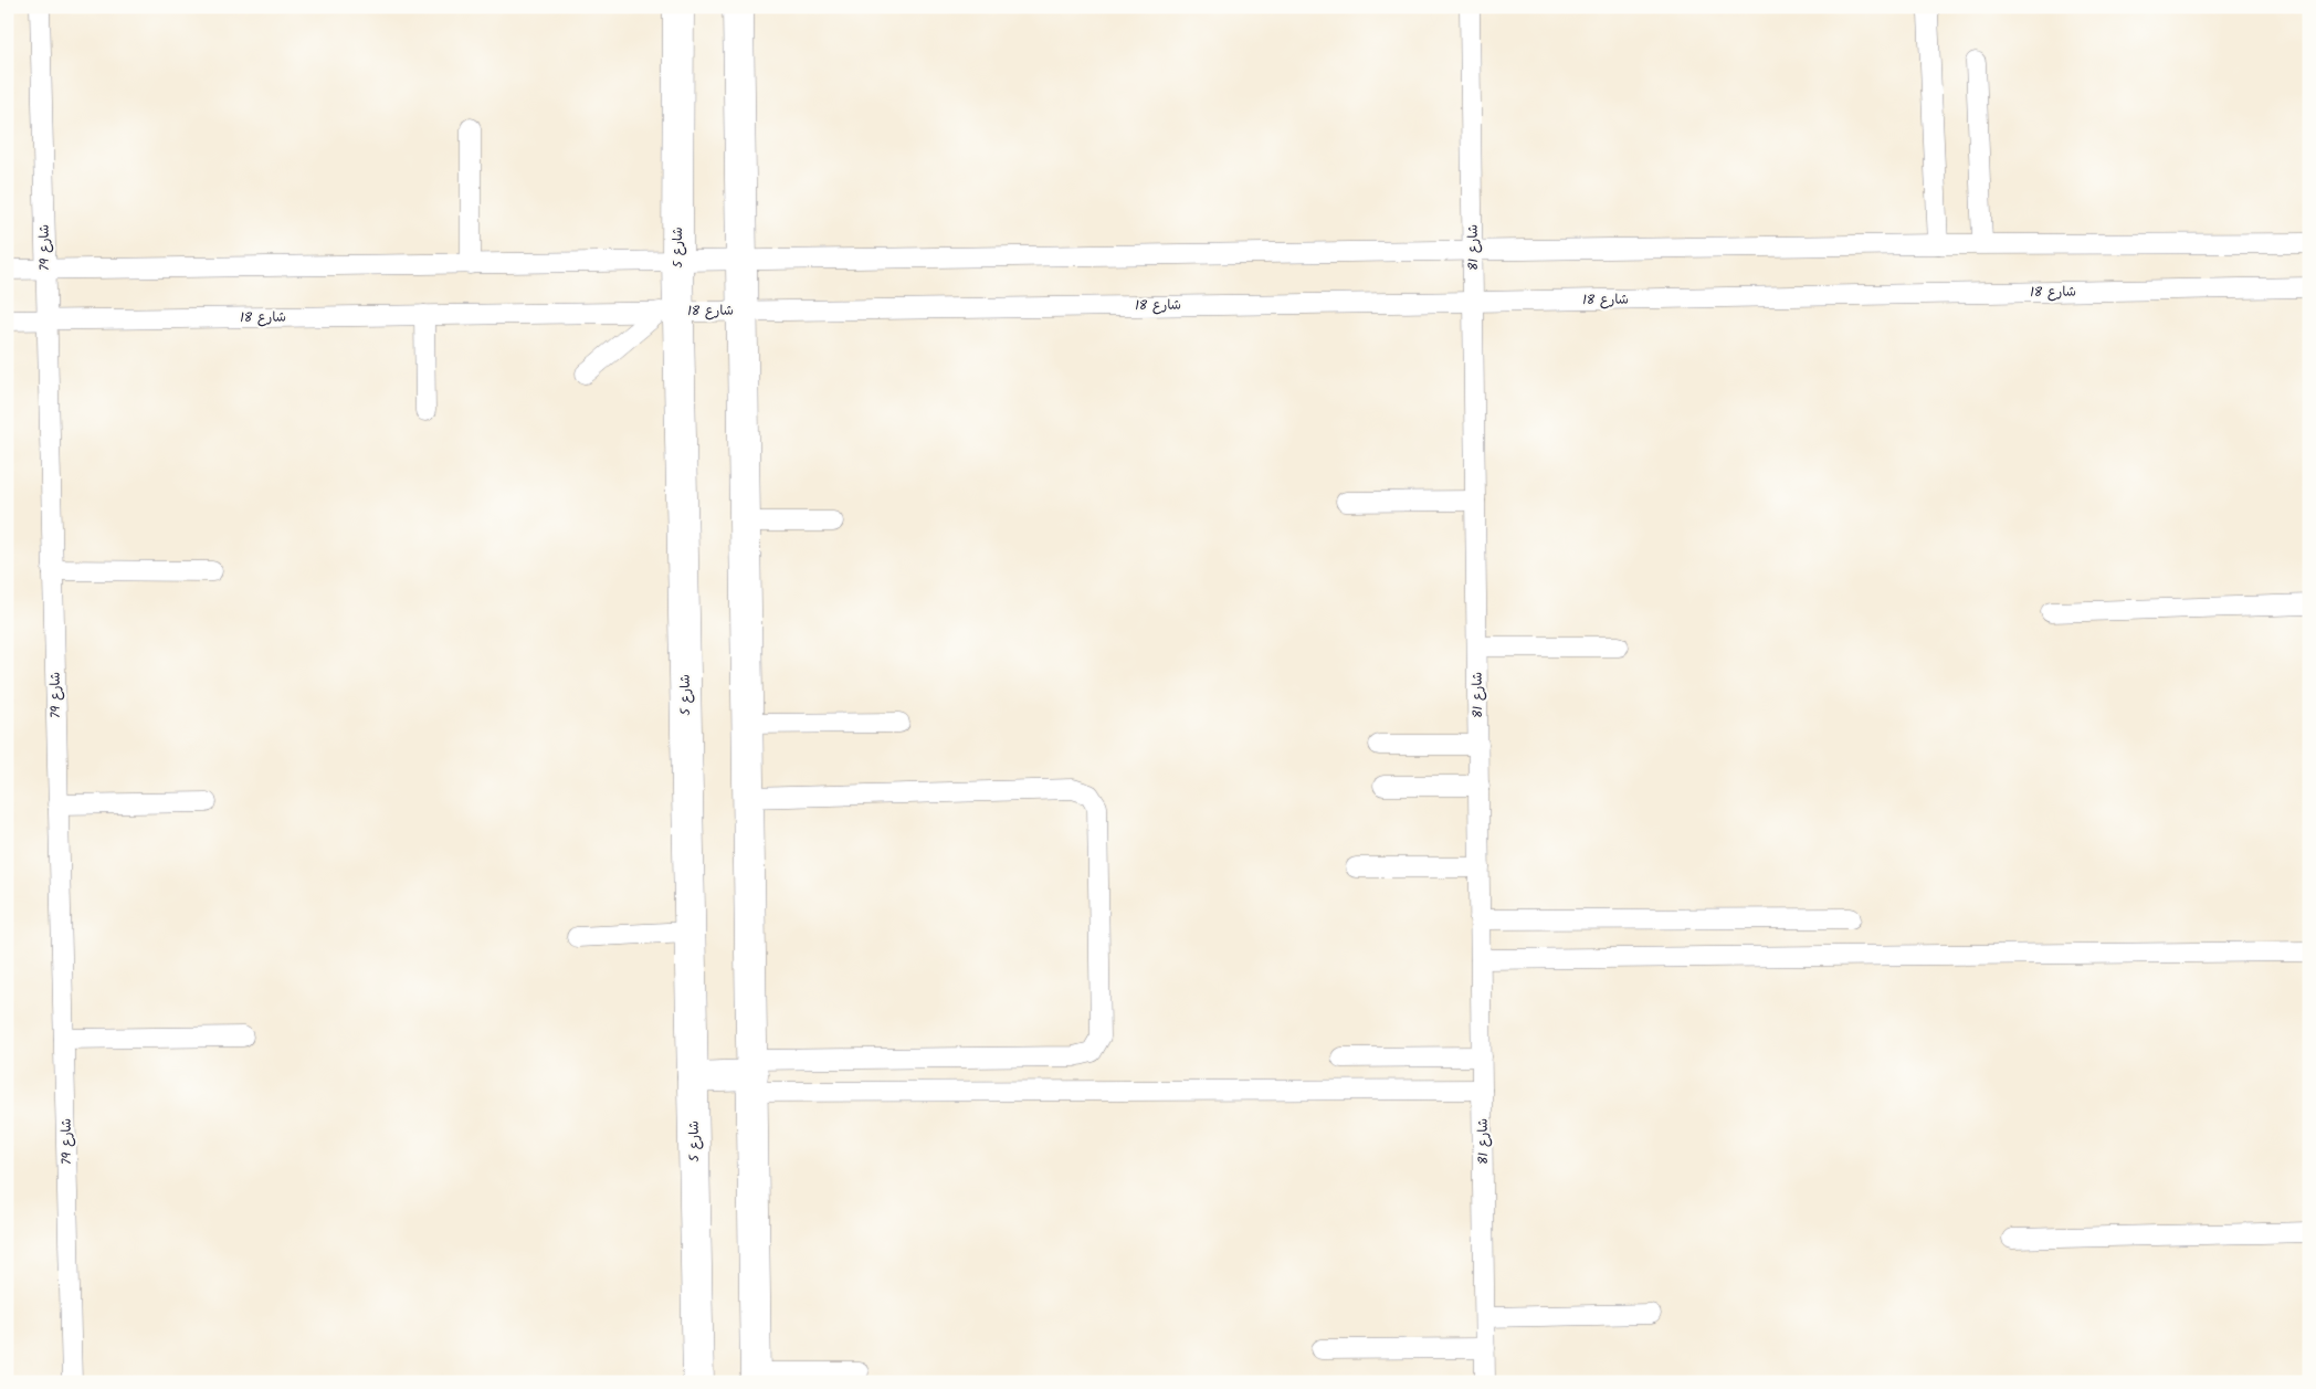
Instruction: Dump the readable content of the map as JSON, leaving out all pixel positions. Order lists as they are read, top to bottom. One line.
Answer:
{"streets":{"street":["شارع 5"],"lane":["شارع 79","شارع 81","شارع 18"]},"crossings":[["شارع 79","شارع 18"],["شارع 5","شارع 18"],["شارع 81","شارع 18"]]}
